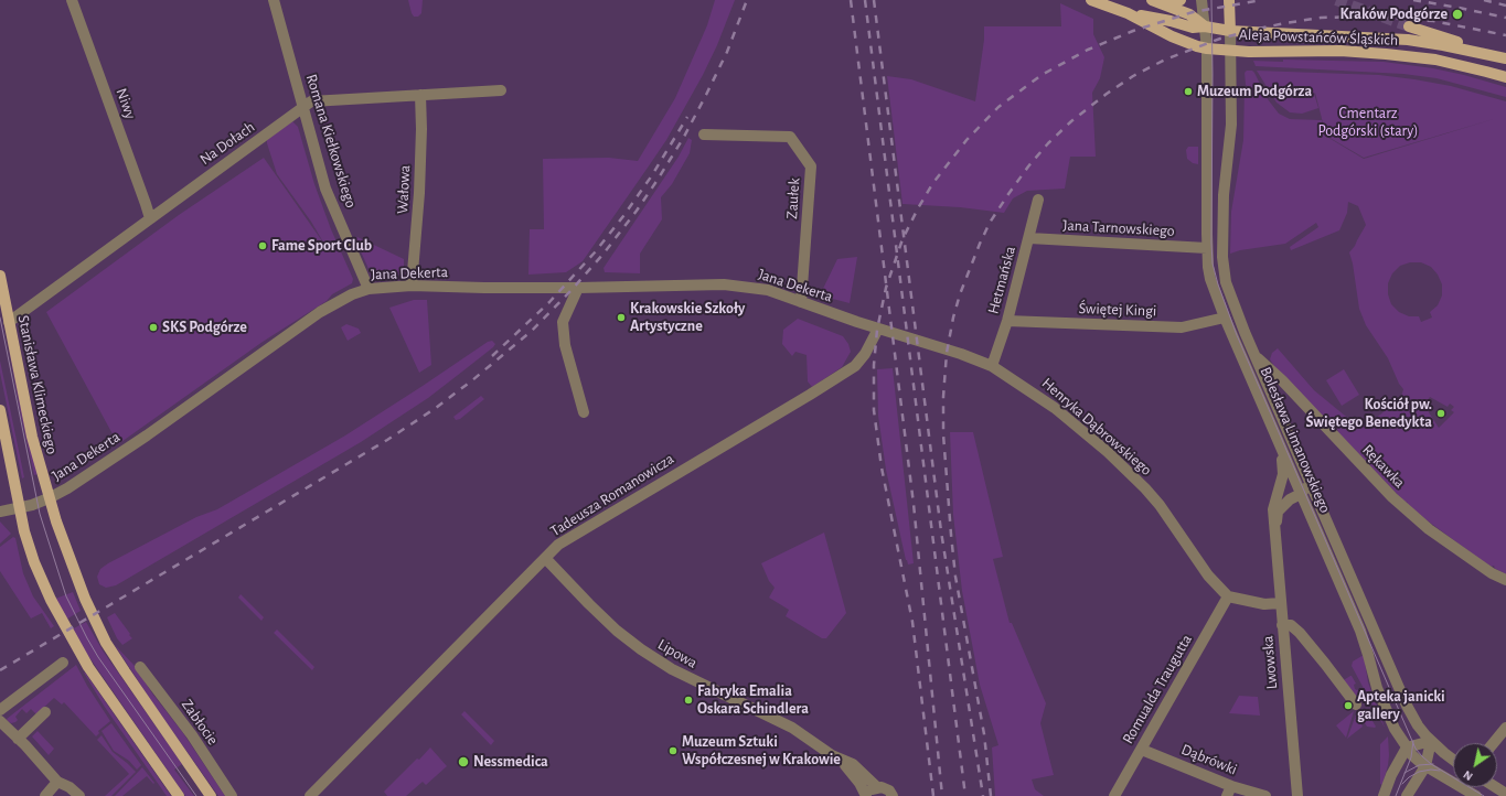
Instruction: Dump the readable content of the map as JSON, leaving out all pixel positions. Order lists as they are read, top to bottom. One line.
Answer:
{"streets":{"main road":["Aleja Powstańców Śląskich","Stanisława Klimeckiego"],"street":["Niwy","Romana Kiełkowskiego","Na Dołach","Wałowa","Zaułek","Jana Tarnowskiego","Jana Dekerta","Hetmańska","Świętej Kingi","Henryka Dąbrowskiego","Bolesława Limanowskiego","Rękawka","Tadeusza Romanowicza","Lipowa","Lwowska","Romualda Traugutta","Zabłocie","Dąbrówki"]},"crossings":[["Aleja Powstańców Śląskich","Bolesława Limanowskiego"],["Niwy","Na Dołach"],["Romana Kiełkowskiego","Na Dołach"],["Romana Kiełkowskiego","Jana Dekerta"],["Na Dołach","Wałowa"],["Na Dołach","Stanisława Klimeckiego"],["Wałowa","Jana Dekerta"],["Zaułek","Jana Dekerta"],["Jana Tarnowskiego","Hetmańska"],["Jana Tarnowskiego","Bolesława Limanowskiego"],["Jana Dekerta","Stanisława Klimeckiego"],["Jana Dekerta","Henryka Dąbrowskiego"],["Jana Dekerta","Tadeusza Romanowicza"],["Hetmańska","Świętej Kingi"],["Hetmańska","Henryka Dąbrowskiego"],["Świętej Kingi","Bolesława Limanowskiego"],["Henryka Dąbrowskiego","Tadeusza Romanowicza"],["Henryka Dąbrowskiego","Romualda Traugutta"],["Bolesława Limanowskiego","Rękawka"],["Bolesława Limanowskiego","Lwowska"],["Tadeusza Romanowicza","Lipowa"],["Romualda Traugutta","Dąbrówki"]],"parks":["Cmentarz Podgórski (stary)"],"places":["Kraków Podgórze","Muzeum Podgórza","Fame Sport Club","Krakowskie Szkoły Artystyczne","SKS Podgórze","Kościół pw. Świętego Benedykta","Fabryka Emalia Oskara Schindlera","Apteka janicki gallery","Muzeum Sztuki Współczesnej w Krakowie","Nessmedica"],"north":"bottom left"}
